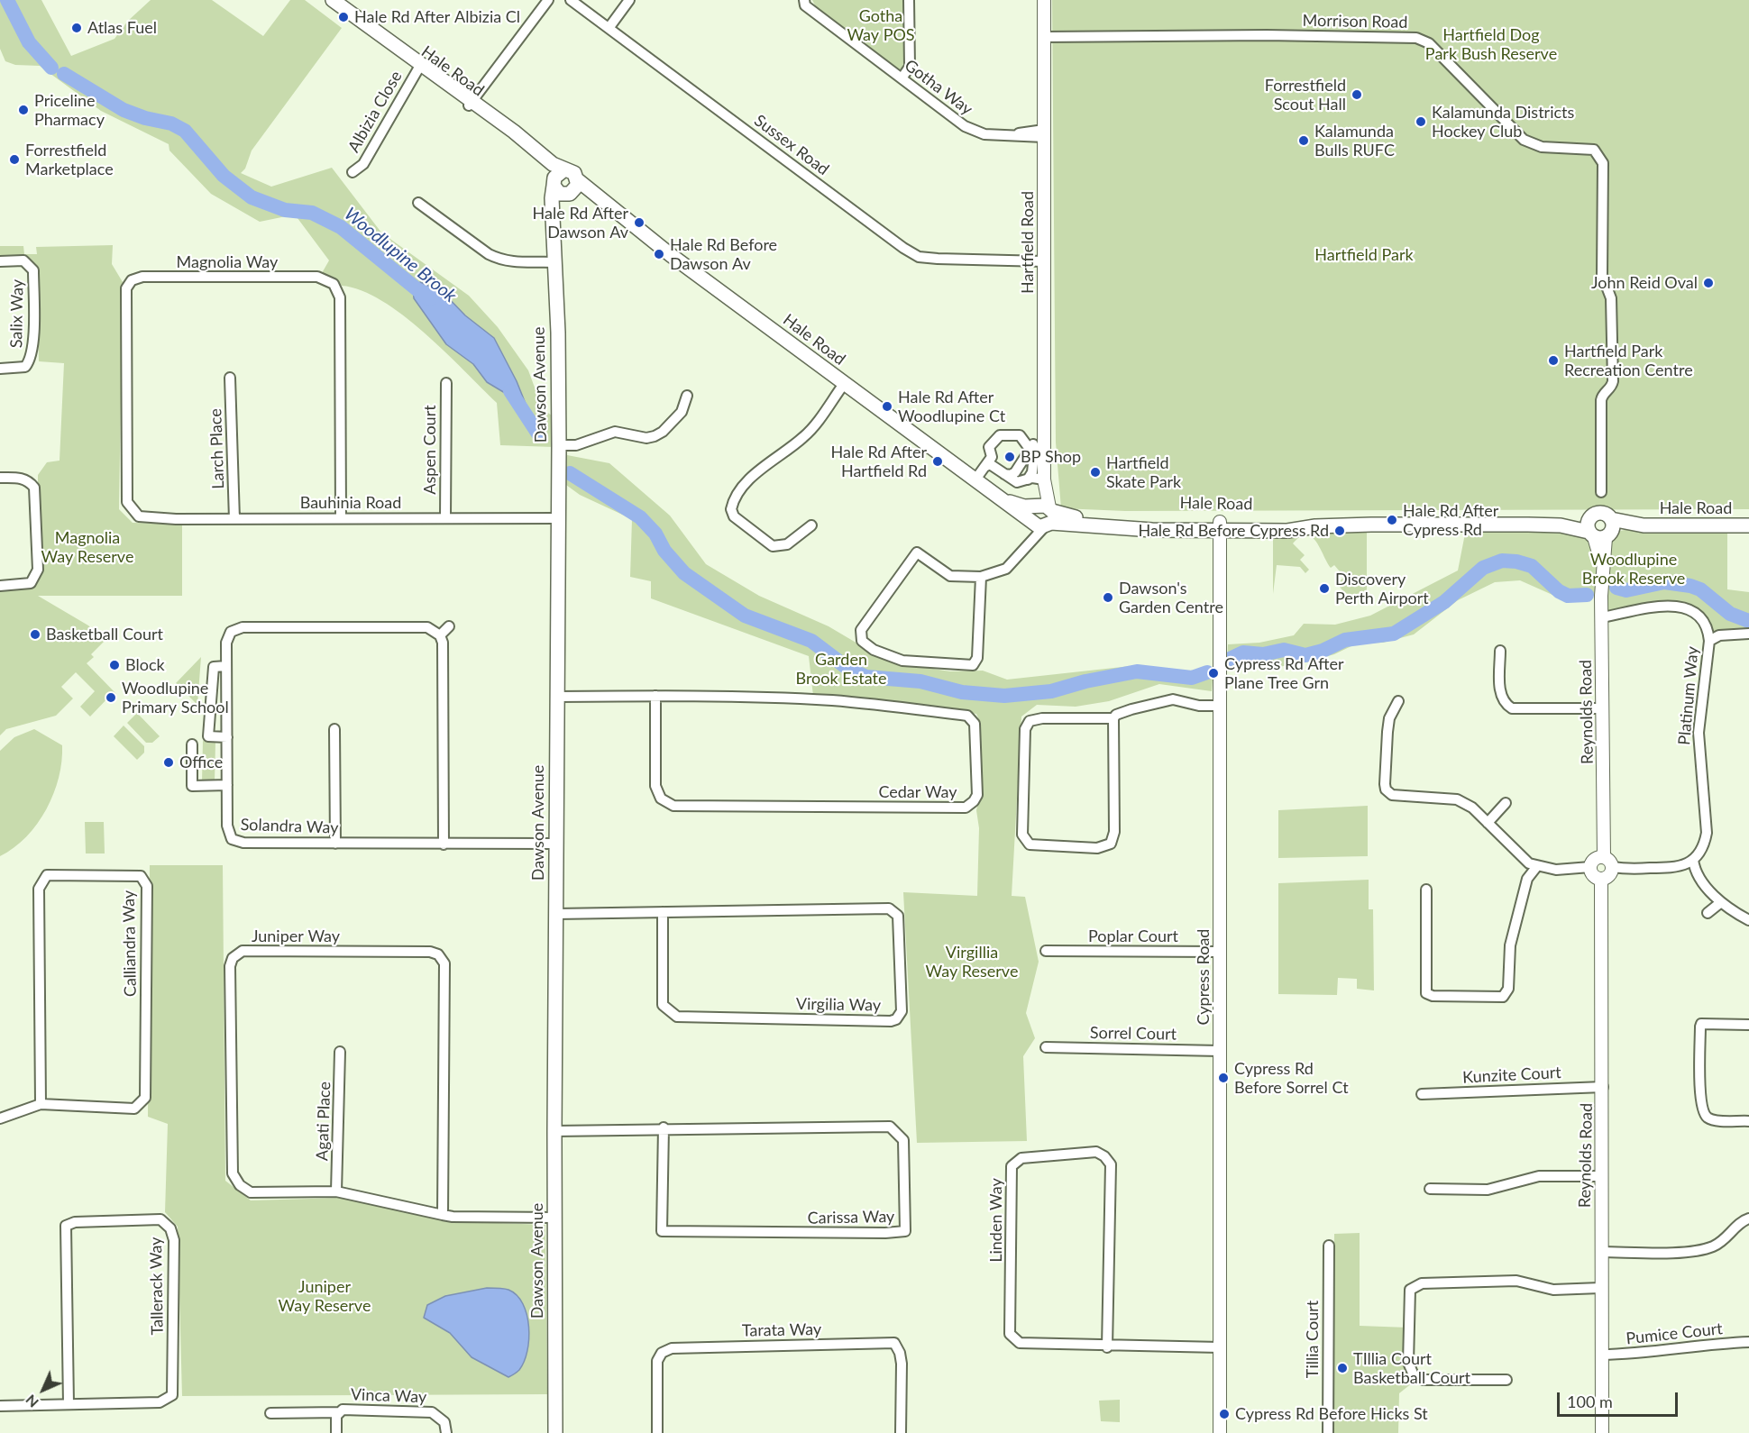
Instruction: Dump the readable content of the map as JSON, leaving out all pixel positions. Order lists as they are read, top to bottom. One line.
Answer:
{"streets":{"main road":["Hale Road","Dawson Avenue"],"street":["Morrison Road","Gotha Way","Albizia Close","Sussex Road","Hartfield Road","Magnolia Way","Salix Way","Larch Place","Aspen Court","Bauhinia Road","Platinum Way","Reynolds Road","Cedar Way","Solandra Way","Juniper Way","Poplar Court","Calliandra Way","Cypress Road","Virgilia Way","Sorrel Court","Kunzite Court","Agati Place","Carissa Way","Linden Way","Tallerack Way","Tarata Way","Pumice Court","Tillia Court","Vinca Way"]},"crossings":[["Morrison Road","Hartfield Road"],["Hale Road","Albizia Close"],["Hale Road","Hartfield Road"],["Hale Road","Dawson Avenue"],["Hale Road","Reynolds Road"],["Hale Road","Cypress Road"],["Gotha Way","Hartfield Road"],["Sussex Road","Hartfield Road"],["Magnolia Way","Bauhinia Road"],["Dawson Avenue","Bauhinia Road"],["Dawson Avenue","Cedar Way"],["Dawson Avenue","Solandra Way"],["Dawson Avenue","Juniper Way"],["Dawson Avenue","Virgilia Way"],["Dawson Avenue","Carissa Way"],["Larch Place","Bauhinia Road"],["Aspen Court","Bauhinia Road"],["Platinum Way","Reynolds Road"],["Reynolds Road","Kunzite Court"],["Reynolds Road","Pumice Court"],["Juniper Way","Agati Place"],["Poplar Court","Cypress Road"],["Cypress Road","Sorrel Court"],["Cypress Road","Linden Way"]],"water":["Woodlupine Brook"],"parks":["Gotha Way POS","Hartfield Dog Park Bush Reserve","Hartfield Park","Magnolia Way Reserve","Woodlupine Brook Reserve","Garden Brook Estate","Virgillia Way Reserve","Juniper Way Reserve"],"places":["Hale Rd After Albizia Cl","Atlas Fuel","Forrestfield Scout Hall","Priceline Pharmacy","Kalamunda Districts Hockey Club","Kalamunda Bulls RUFC","Forrestfield Marketplace","Hale Rd After Dawson Av","Hale Rd Before Dawson Av","John Reid Oval","Hartfield Park Recreation Centre","Hale Rd After Woodlupine Ct","BP Shop","Hale Rd After Hartfield Rd","Hartfield Skate Park","Hale Rd After Cypress Rd","Hale Rd Before Cypress Rd","Discovery Perth Airport","Dawson's Garden Centre","Basketball Court","Block","Cypress Rd After Plane Tree Grn","Woodlupine Primary School","Office","Cypress Rd Before Sorrel Ct","TIllia Court Basketball Court","Cypress Rd Before Hicks St"],"scale_bar":"100 m","north":"bottom left"}
